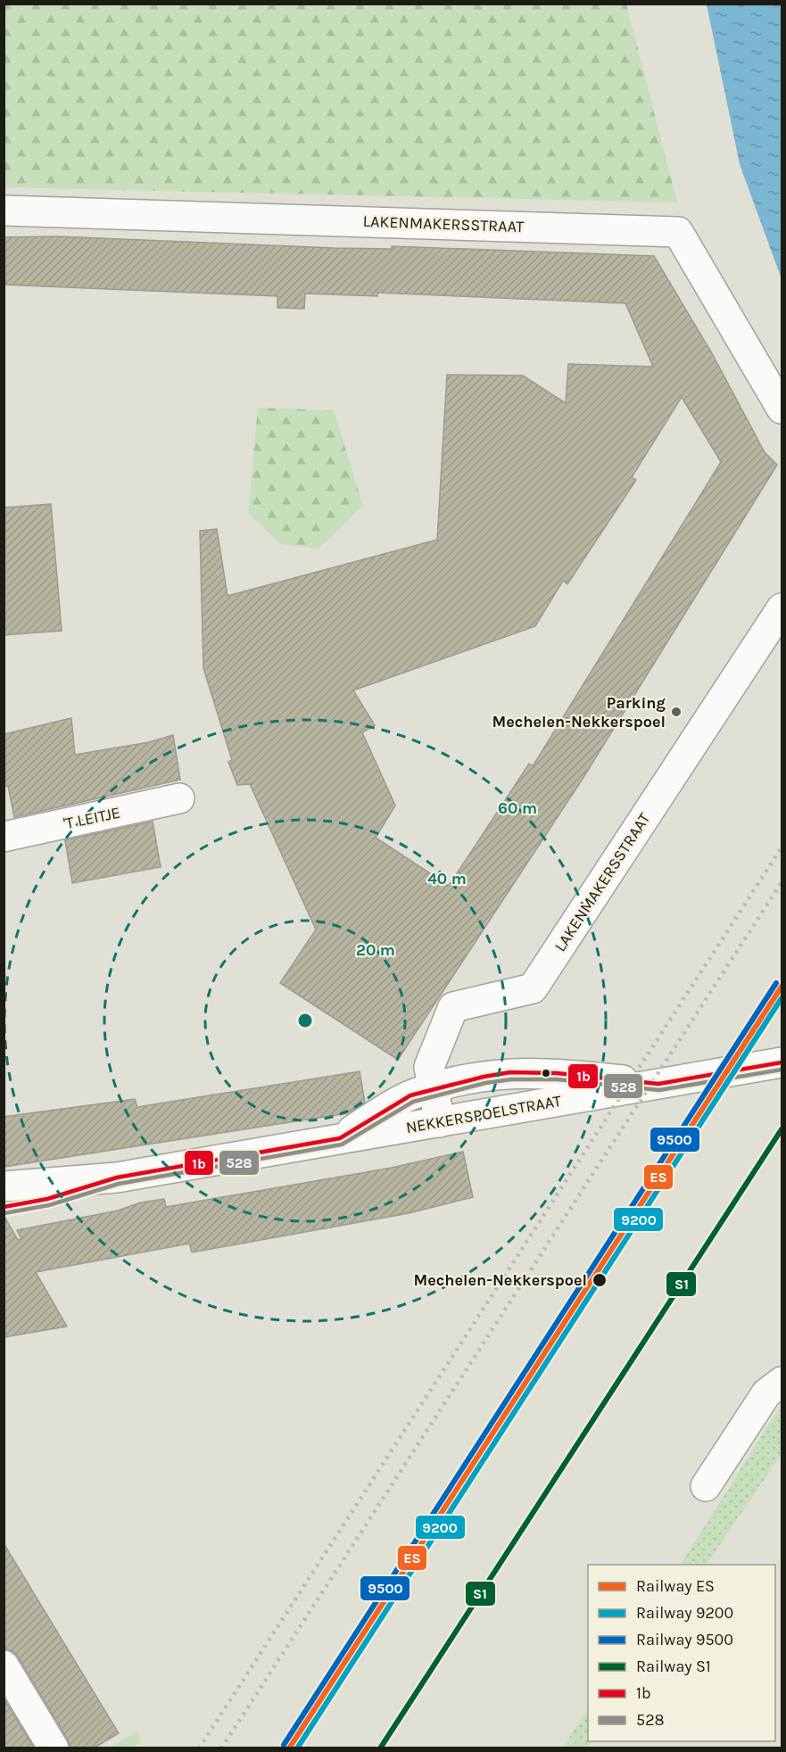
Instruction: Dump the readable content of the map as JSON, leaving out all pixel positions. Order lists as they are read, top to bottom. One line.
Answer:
{"streets":{"street":["LAKENMAKERSSTRAAT","'T LEITJE","NEKKERSPOELSTRAAT"]},"crossings":[["LAKENMAKERSSTRAAT","NEKKERSPOELSTRAAT"]],"places":["Parking Mechelen-Nekkerspoel","Mechelen-Nekkerspoel"],"lines":["rail line 9500","rail line ES","rail line 9200","transit line 1b","transit line 528","rail line S1"],"legend":["Railway ES","Railway 9200","Railway 9500","Railway S1","1b","528"],"rings":["60 m","40 m","20 m"]}
